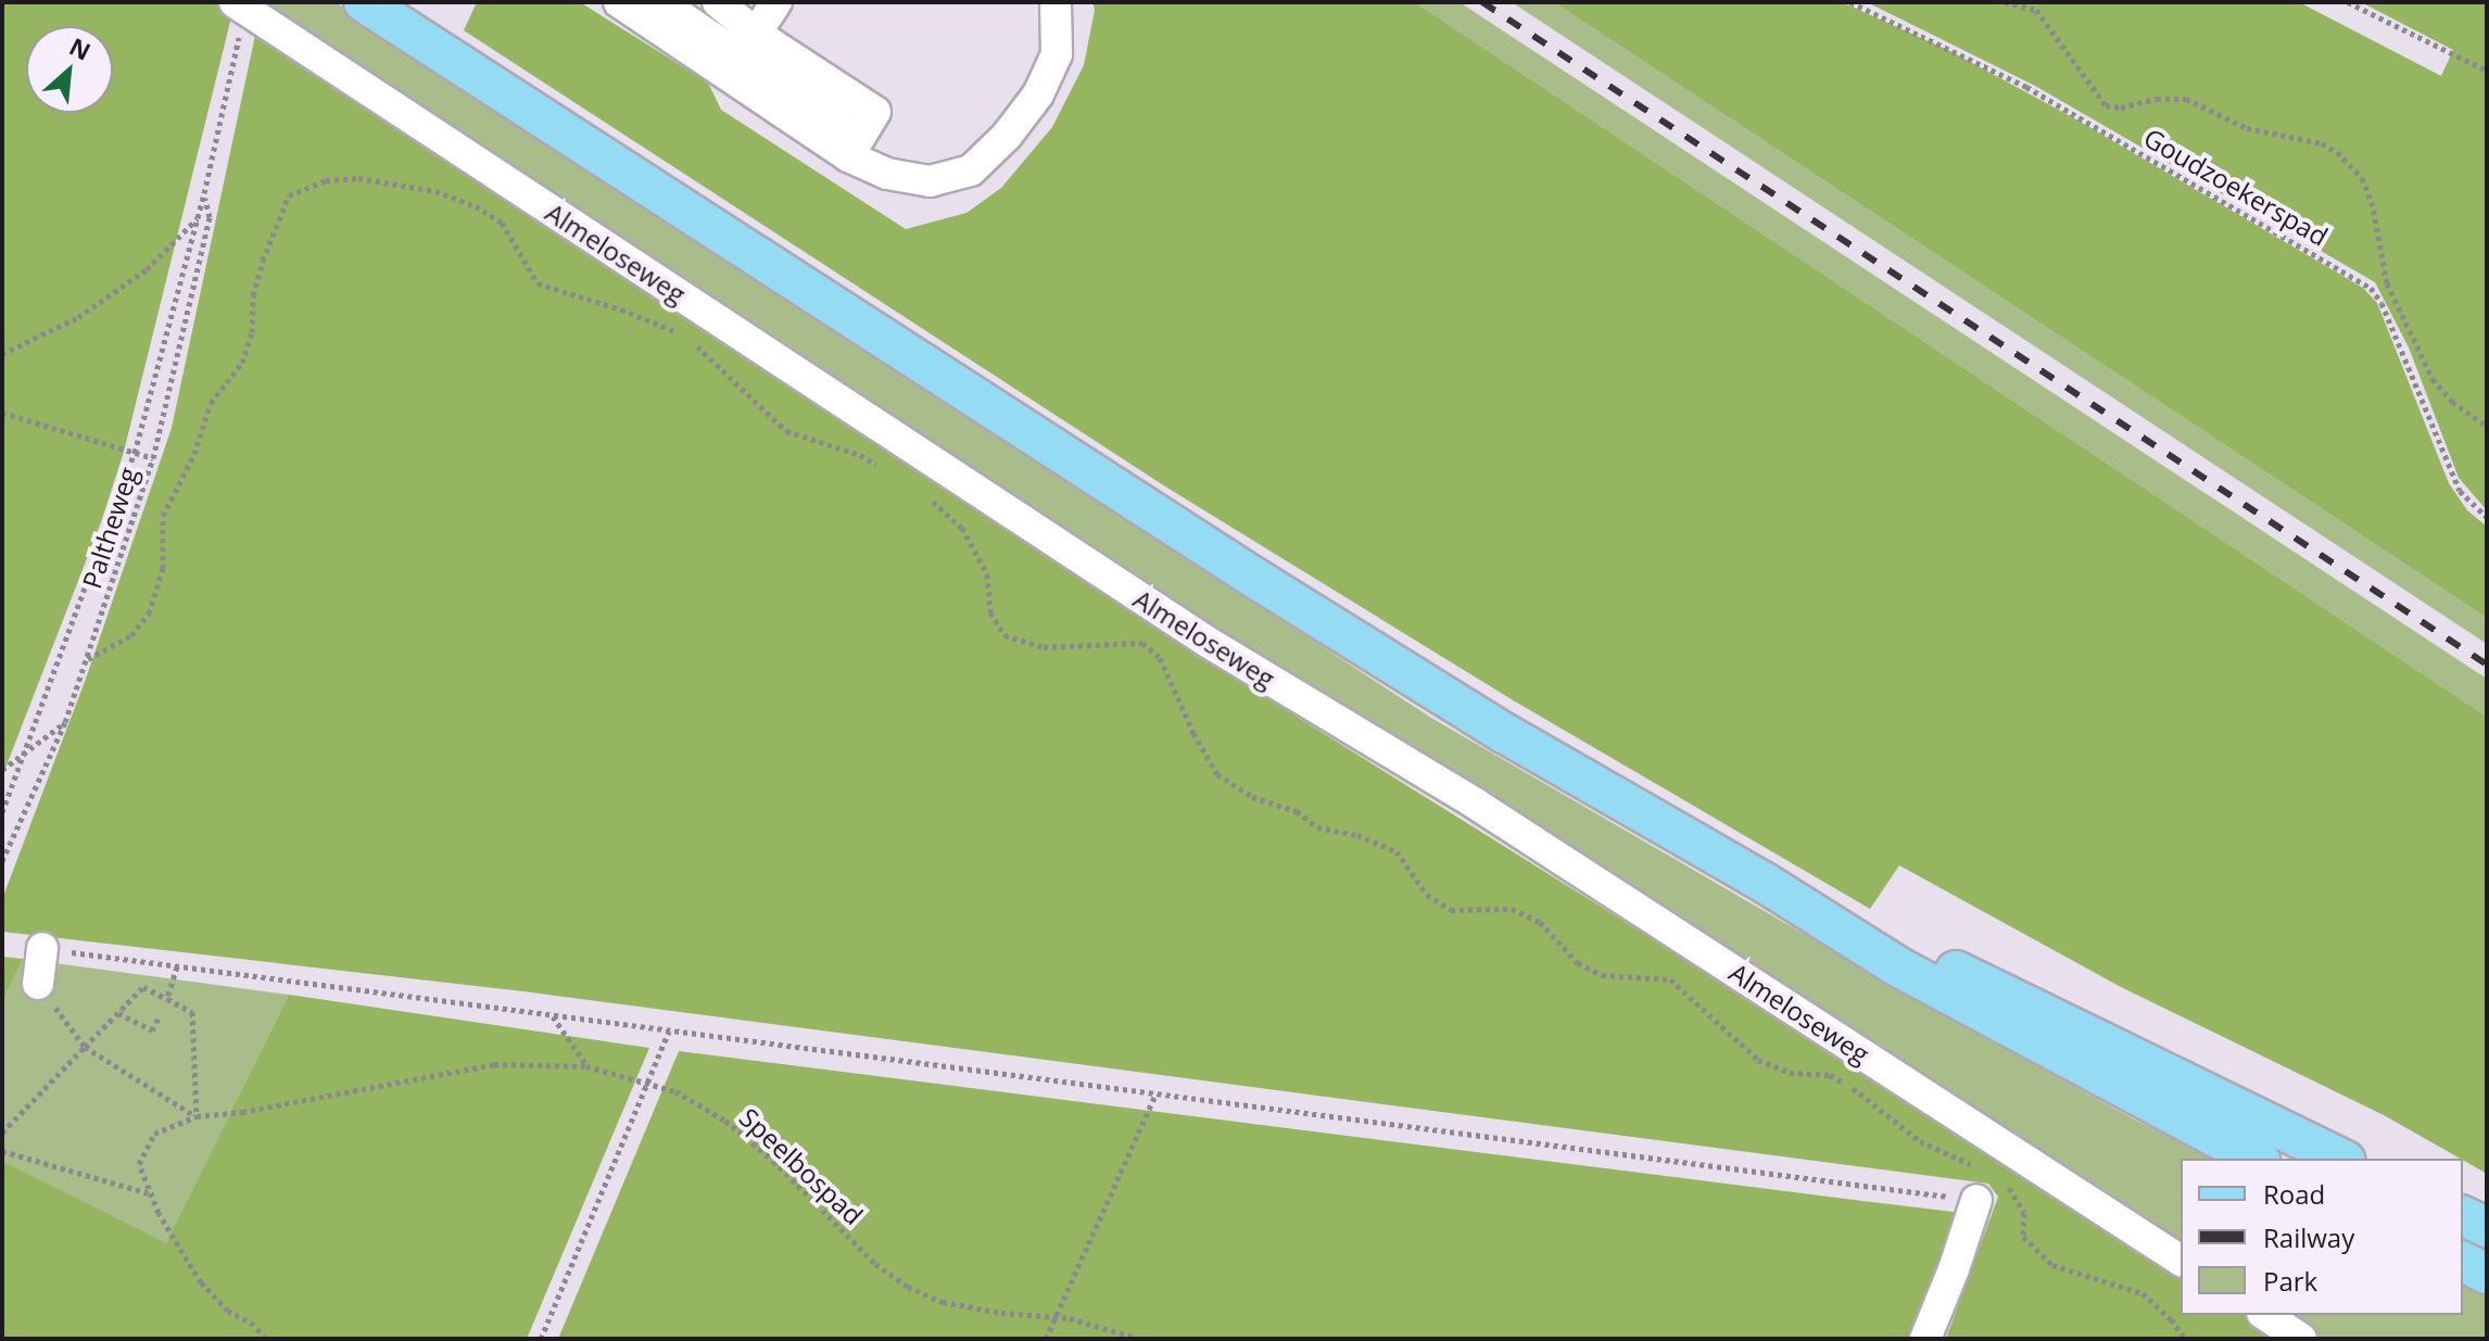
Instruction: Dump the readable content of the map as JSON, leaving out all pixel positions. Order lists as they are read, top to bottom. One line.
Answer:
{"streets":{"street":["Almeloseweg"],"path":["Goudzoekerspad","Paltheweg","Speelbospad"]},"crossings":[["Almeloseweg","Paltheweg"]],"legend":["Road","Railway","Park"],"north":"top right"}
